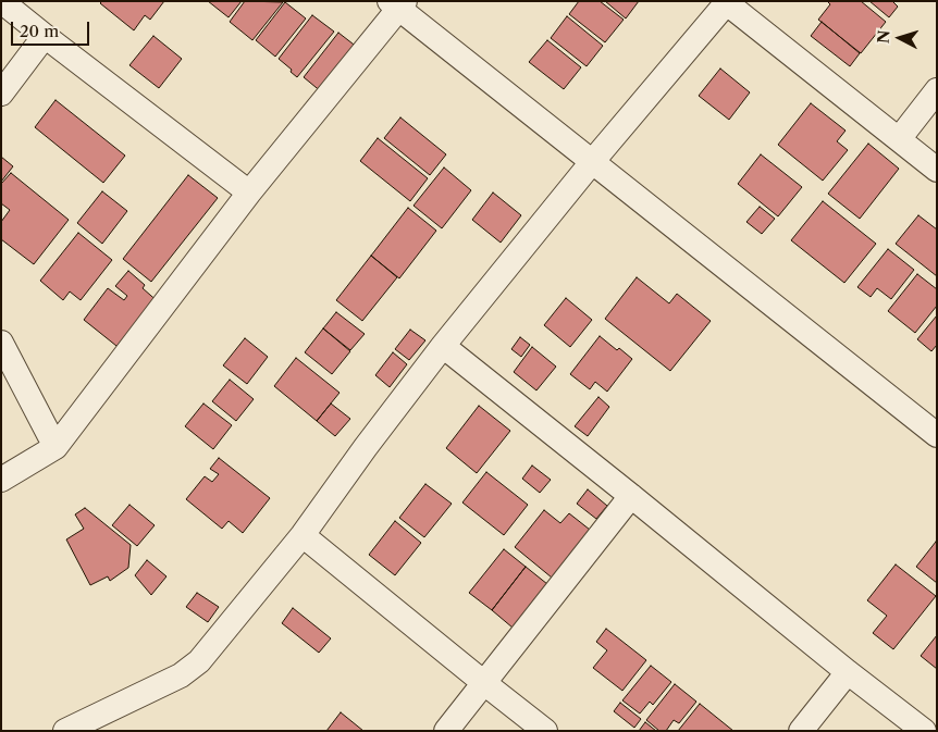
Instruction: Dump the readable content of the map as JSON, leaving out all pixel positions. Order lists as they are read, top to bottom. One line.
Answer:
{"scale_bar":"20 m","north":"left"}
